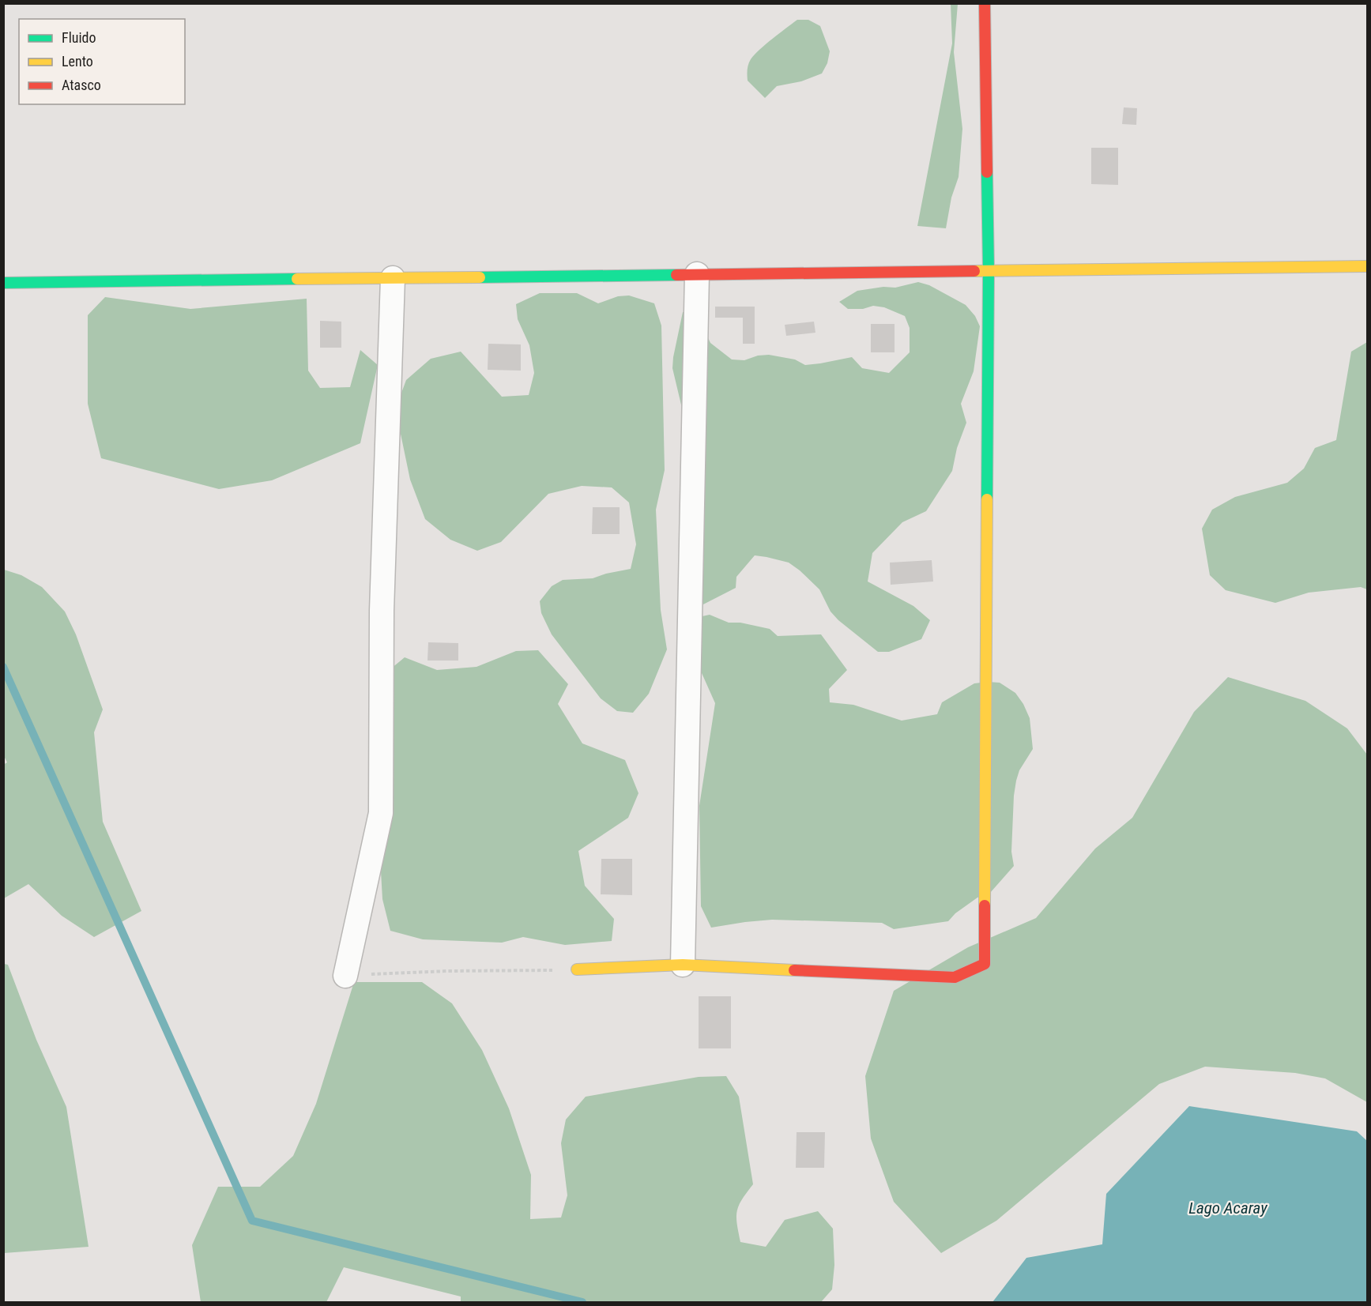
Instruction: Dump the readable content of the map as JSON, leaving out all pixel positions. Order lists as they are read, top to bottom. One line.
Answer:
{"water":["Lago Acaray"],"legend":["Fluido","Lento","Atasco"]}
